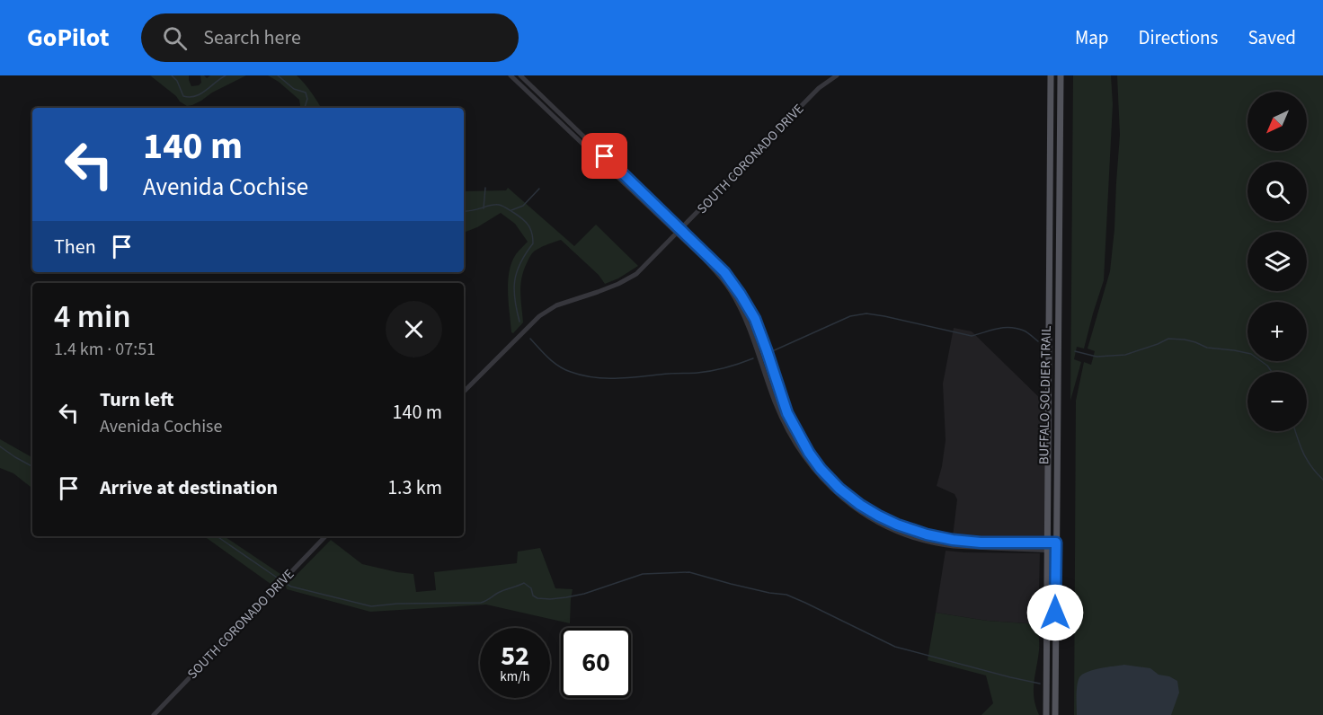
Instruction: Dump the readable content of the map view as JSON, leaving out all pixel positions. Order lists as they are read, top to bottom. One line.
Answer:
{"streets":{"main road":["BUFFALO SOLDIER TRAIL"],"street":["SOUTH CORONADO DRIVE"]},"north":"bottom left","page":{"header":"GoPilot","search":"Search here","nav":["Map","Directions","Saved"],"map_buttons":["+","−"],"turn":["140 m","Avenida Cochise"],"then":"Then","heading":["4 min","1.4 km · 07:51"],"list":[{"name":"Turn left","note":"Avenida Cochise","value":"140 m"},{"name":"Arrive at destination","value":"1.3 km"}],"speed":"52 km/h","limit":"60"}}
